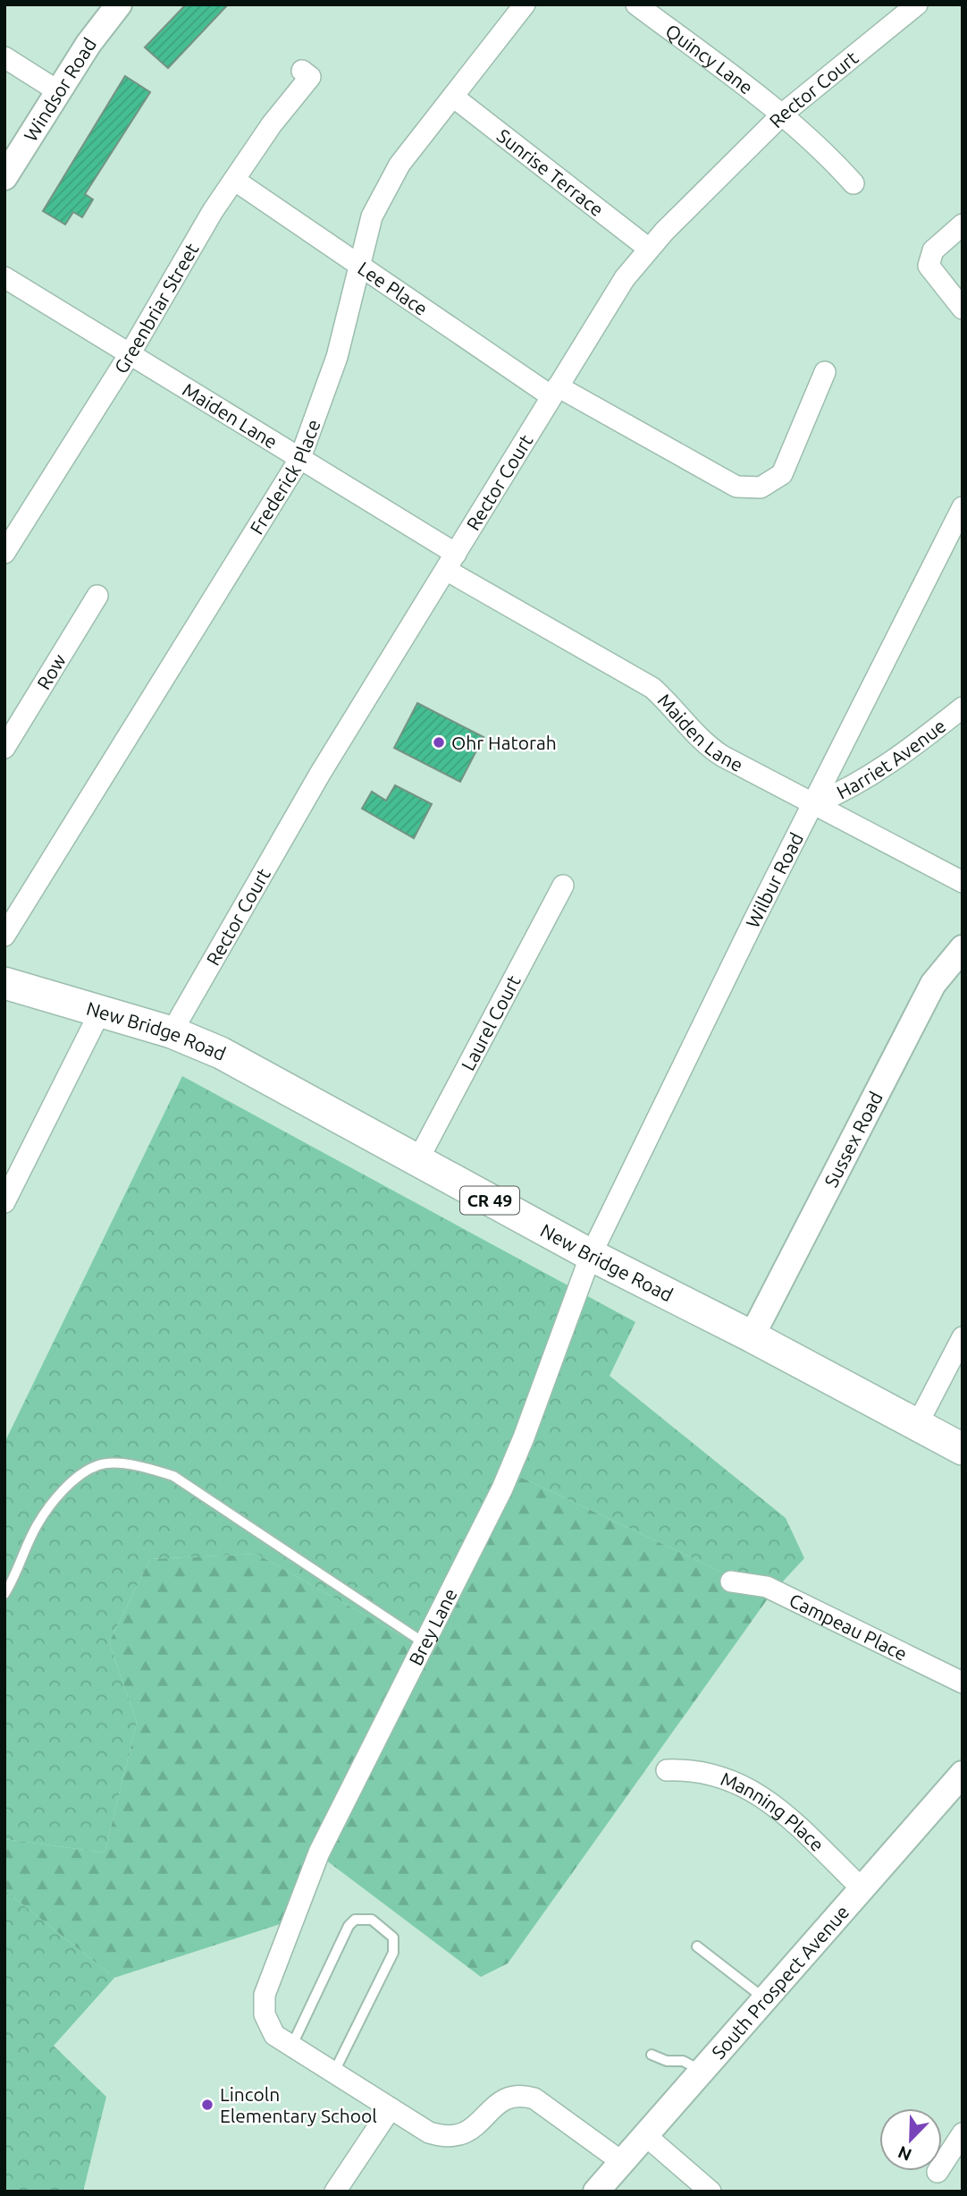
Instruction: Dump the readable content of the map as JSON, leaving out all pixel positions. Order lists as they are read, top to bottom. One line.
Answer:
{"streets":{"main road":["New Bridge Road","CR 49"],"street":["Quincy Lane","Windsor Road","Rector Court","Sunrise Terrace","Lee Place","Greenbriar Street","Maiden Lane","Frederick Place","Row","Harriet Avenue","Wilbur Road","Laurel Court","Sussex Road","Campeau Place","Brey Lane","Manning Place","South Prospect Avenue"]},"crossings":[["Quincy Lane","Rector Court"],["Rector Court","Sunrise Terrace"],["Rector Court","Lee Place"],["Rector Court","Maiden Lane"],["Rector Court","New Bridge Road"],["Sunrise Terrace","Frederick Place"],["Lee Place","Greenbriar Street"],["Lee Place","Frederick Place"],["Greenbriar Street","Maiden Lane"],["Maiden Lane","Frederick Place"],["Maiden Lane","Harriet Avenue"],["Maiden Lane","Wilbur Road"],["Harriet Avenue","Wilbur Road"],["Wilbur Road","New Bridge Road"],["Wilbur Road","Brey Lane"],["Laurel Court","New Bridge Road"],["New Bridge Road","Sussex Road"],["New Bridge Road","Brey Lane"],["Manning Place","South Prospect Avenue"]],"places":["Ohr Hatorah","Lincoln Elementary School"],"north":"bottom left"}
